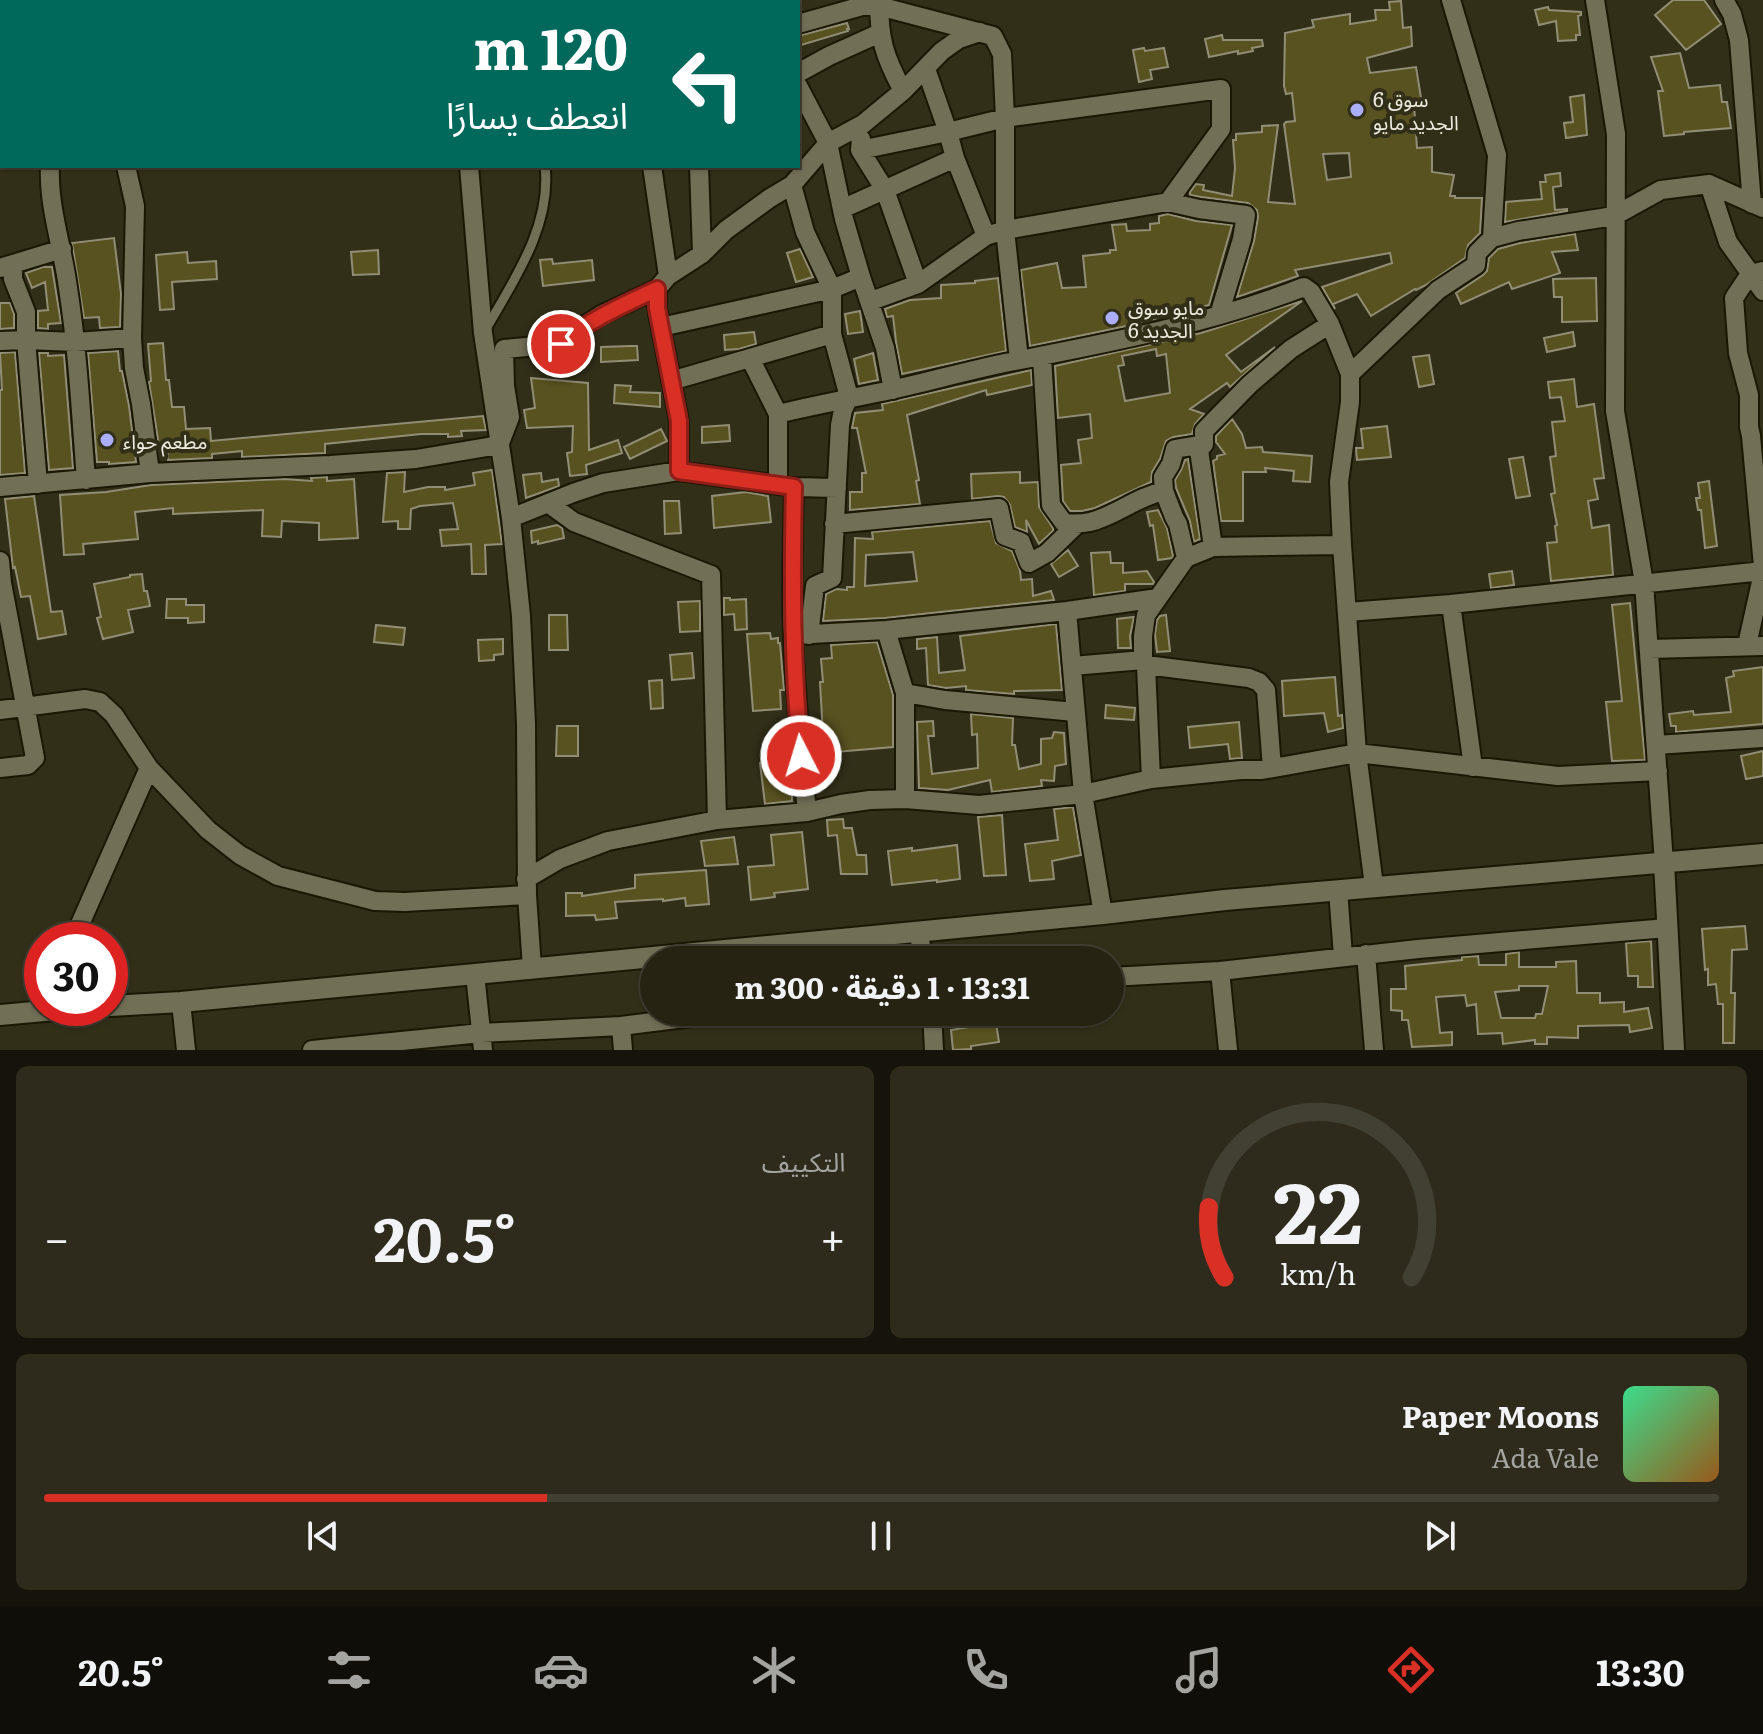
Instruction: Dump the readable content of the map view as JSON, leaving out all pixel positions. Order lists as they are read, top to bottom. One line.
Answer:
{"places":["سوق 6 الجديد مايو","مايو سوق 6 الجديد","مطعم حواء"],"page":{"turn":["120 m","انعطف يسارًا"],"limit":"30","trip":"13:31 · 1 دقيقة · 300 m","tile":"التكييف","heat":["−","20.5°","+"],"song":["Paper Moons","Ada Vale"],"tabs":["13:30","20.5°"],"gauge":["22","km/h"]}}
